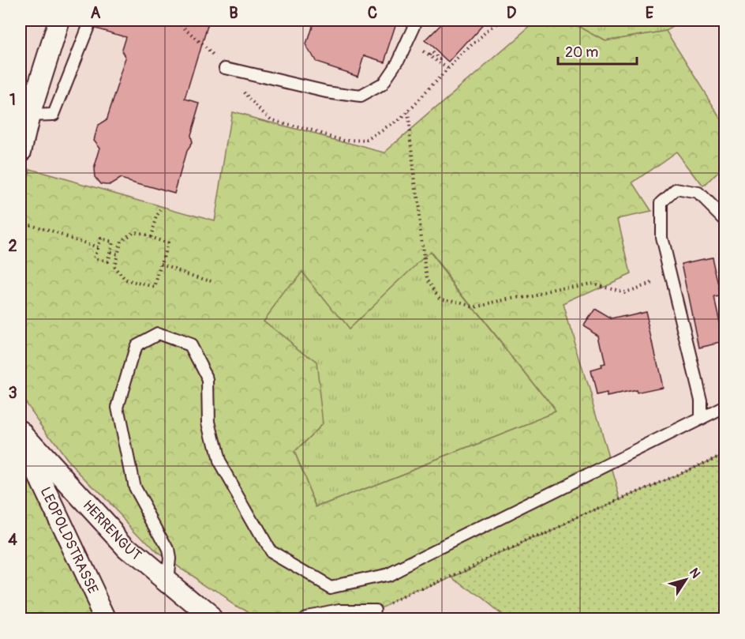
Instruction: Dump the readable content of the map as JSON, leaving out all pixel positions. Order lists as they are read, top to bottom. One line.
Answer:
{"streets":{"street":["HERRENGUT","LEOPOLDSTRASSE"]},"scale_bar":"20 m","north":"top right","grid":{"columns":["A","B","C","D","E"],"rows":["1","2","3","4"]}}
